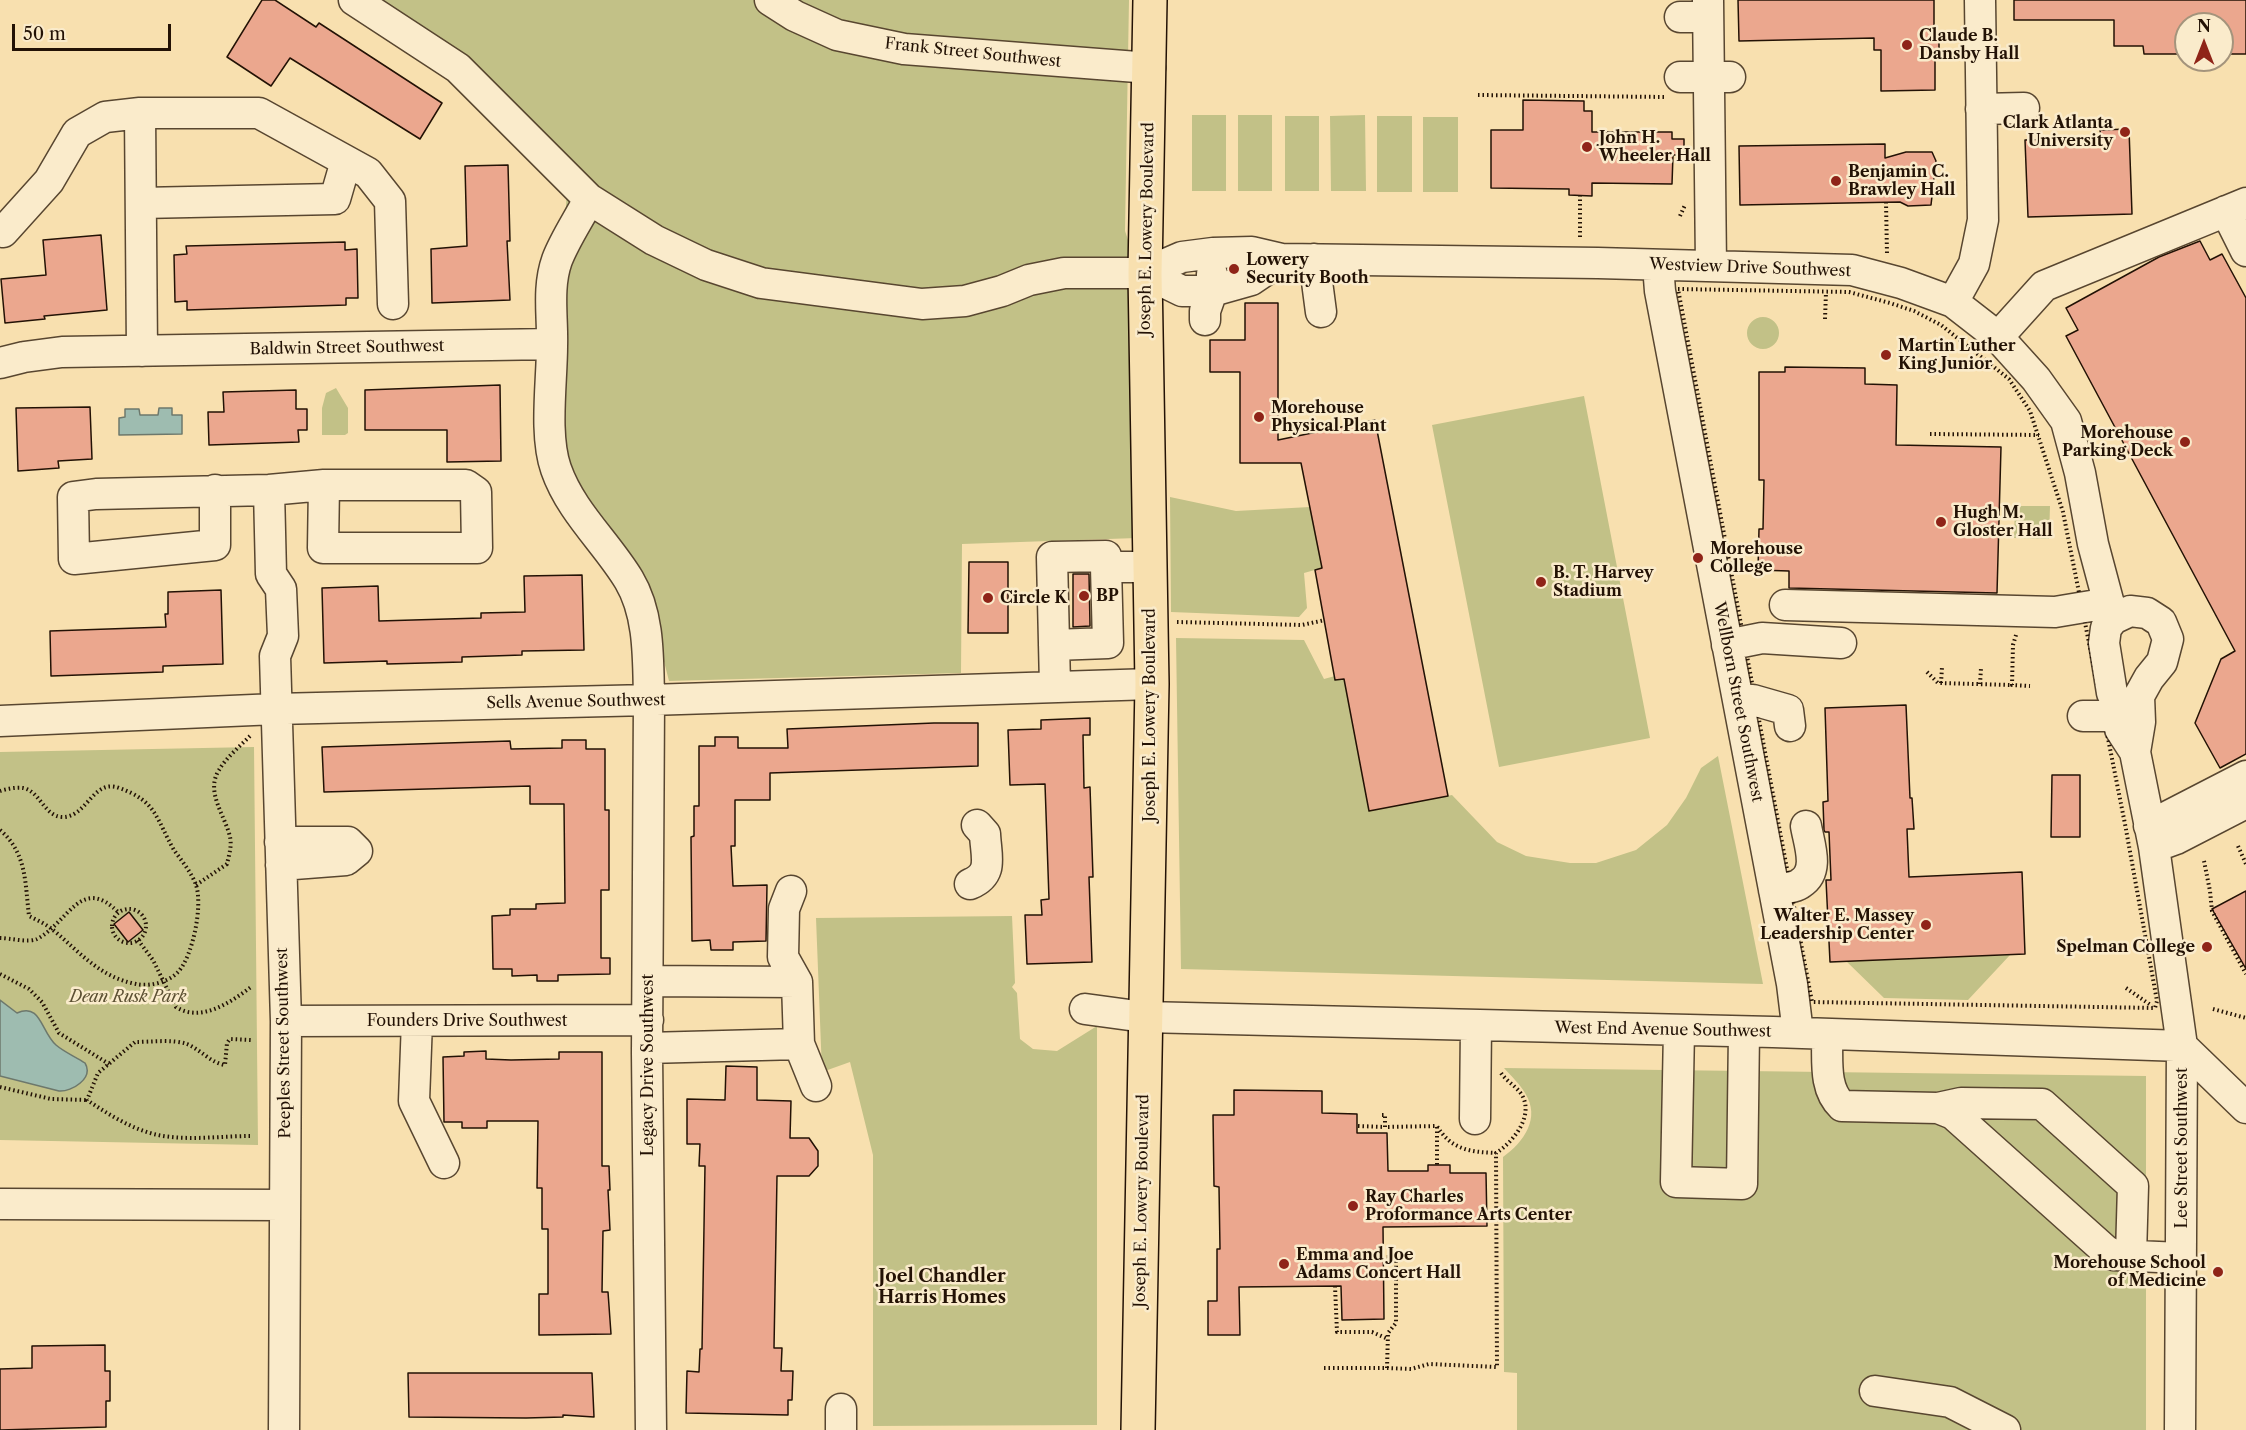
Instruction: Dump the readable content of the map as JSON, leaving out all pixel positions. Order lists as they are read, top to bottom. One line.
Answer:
{"streets":{"main road":["Joseph E. Lowery Boulevard"],"street":["Frank Street Southwest","Westview Drive Southwest","Baldwin Street Southwest","Sells Avenue Southwest","Wellborn Street Southwest","Founders Drive Southwest","West End Avenue Southwest","Peeples Street Southwest","Legacy Drive Southwest","Lee Street Southwest"]},"crossings":[["Frank Street Southwest","Joseph E. Lowery Boulevard"],["Joseph E. Lowery Boulevard","Westview Drive Southwest"],["Joseph E. Lowery Boulevard","Sells Avenue Southwest"],["Joseph E. Lowery Boulevard","West End Avenue Southwest"],["Westview Drive Southwest","Wellborn Street Southwest"],["Westview Drive Southwest","Legacy Drive Southwest"],["Baldwin Street Southwest","Legacy Drive Southwest"],["Sells Avenue Southwest","Peeples Street Southwest"],["Sells Avenue Southwest","Legacy Drive Southwest"],["Wellborn Street Southwest","West End Avenue Southwest"],["Founders Drive Southwest","Peeples Street Southwest"],["Founders Drive Southwest","Legacy Drive Southwest"],["West End Avenue Southwest","Lee Street Southwest"]],"districts":["Joel Chandler Harris Homes"],"parks":["Dean Rusk Park"],"places":["Claude B. Dansby Hall","Clark Atlanta University","John H. Wheeler Hall","Benjamin C. Brawley Hall","Lowery Security Booth","Martin Luther King Junior","Morehouse Physical Plant","Morehouse Parking Deck","Hugh M. Gloster Hall","Morehouse College","B. T. Harvey Stadium","BP","Circle K","Walter E. Massey Leadership Center","Spelman College","Ray Charles Proformance Arts Center","Emma and Joe Adams Concert Hall","Morehouse School of Medicine"],"scale_bar":"50 m","north":"top"}
